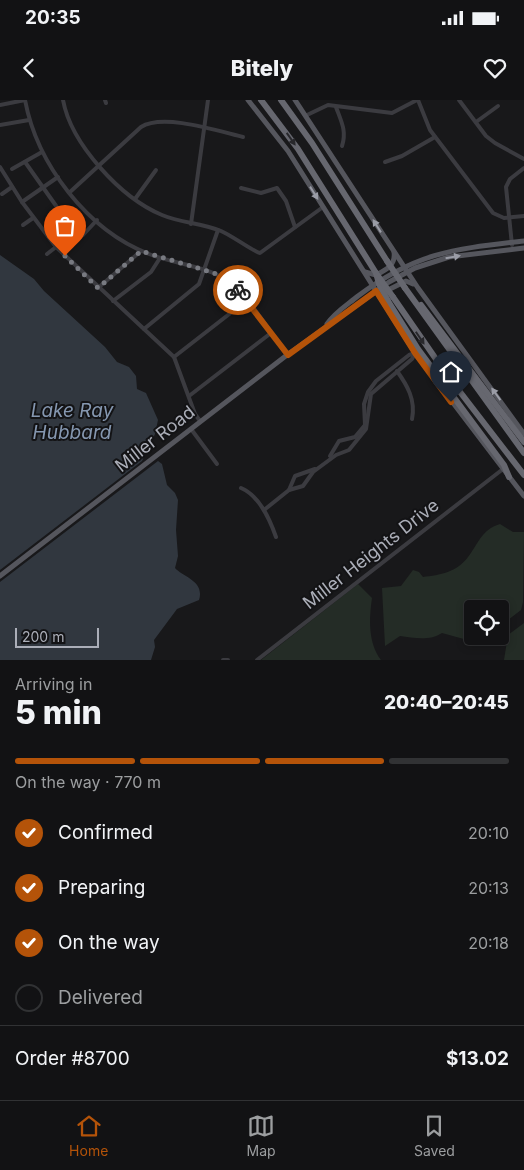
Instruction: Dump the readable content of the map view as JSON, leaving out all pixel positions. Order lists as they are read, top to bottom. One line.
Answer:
{"streets":{"main road":["Miller Road"],"street":["Miller Heights Drive"]},"water":["Lake Ray Hubbard"],"scale_bar":"200 m","page":{"status":"20:35","header":"Bitely","scale":"200 m","heading":["5 min","Arriving in","20:40–20:45"],"panel":["Order #8700","$13.02"],"bar":"On the way · 770 m","list":[["Confirmed","20:10"],["Preparing","20:13"],["On the way","20:18"],"Delivered"],"tabs":["Home","Map","Saved"]}}
